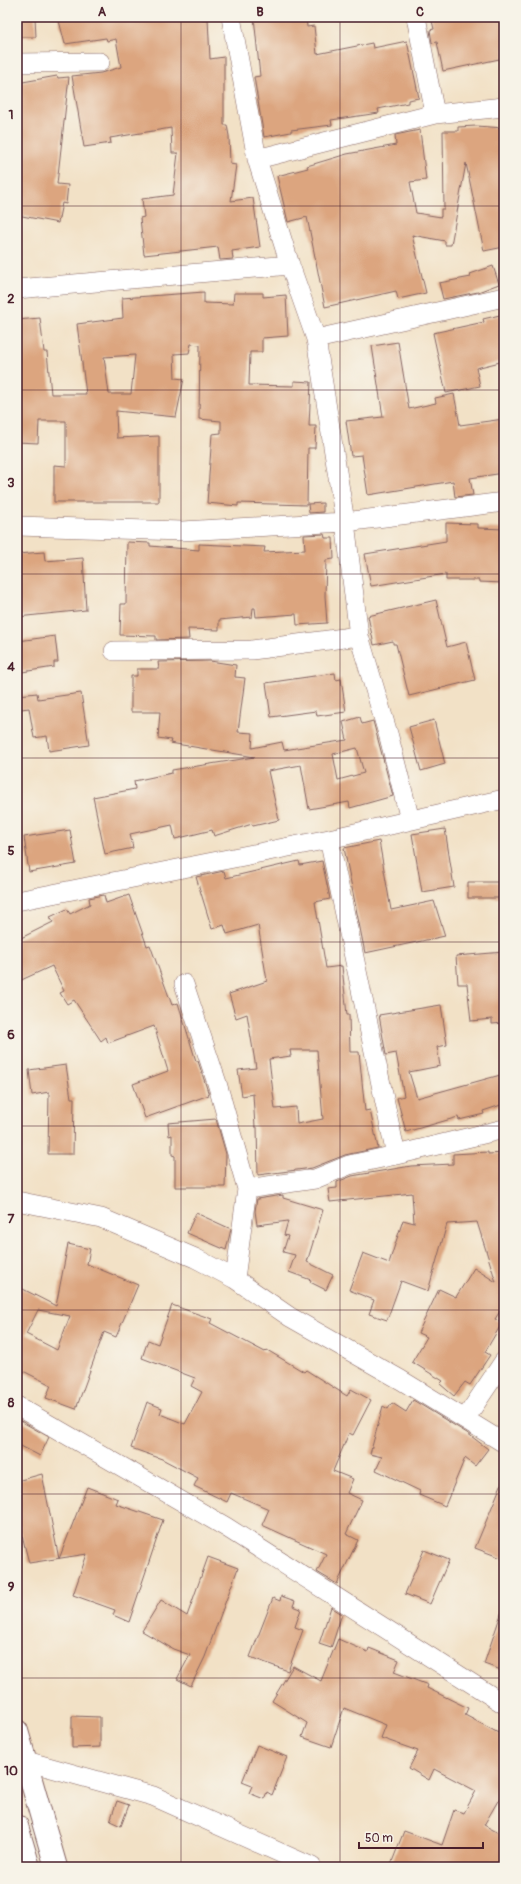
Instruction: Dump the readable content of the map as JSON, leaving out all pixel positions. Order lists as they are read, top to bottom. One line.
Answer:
{"scale_bar":"50 m","grid":{"columns":["A","B","C"],"rows":["1","2","3","4","5","6","7","8","9","10"]}}
